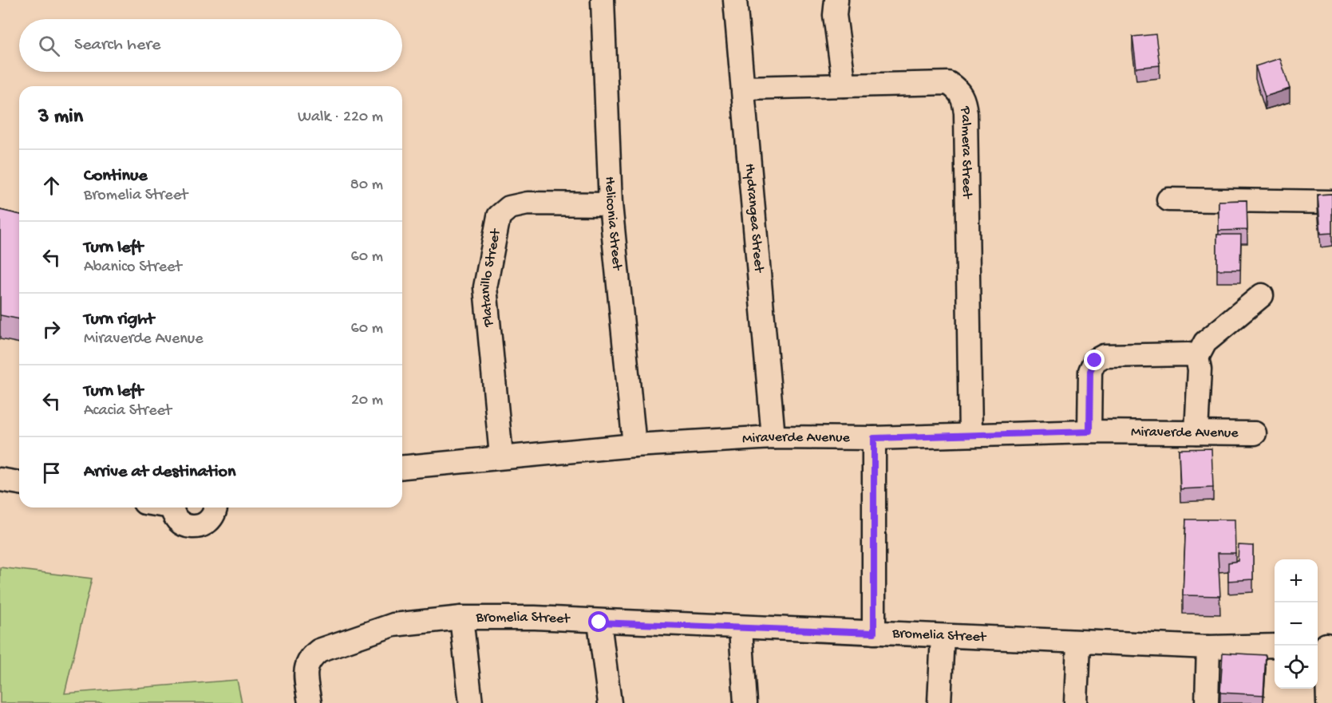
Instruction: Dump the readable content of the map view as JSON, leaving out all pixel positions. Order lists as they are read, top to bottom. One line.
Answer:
{"streets":{"street":["Palmera Street","Hydrangea Street","Heliconia Street","Platanillo Street","Miraverde Avenue","Bromelia Street"]},"crossings":[["Palmera Street","Hydrangea Street"],["Palmera Street","Miraverde Avenue"],["Hydrangea Street","Miraverde Avenue"],["Heliconia Street","Platanillo Street"],["Heliconia Street","Miraverde Avenue"],["Platanillo Street","Miraverde Avenue"]],"page":{"search":"Search here","heading":["3 min","Walk · 220 m"],"list":[["Continue","Bromelia Street","80 m"],["Turn left","Abanico Street","60 m"],["Turn right","Miraverde Avenue","60 m"],["Turn left","Acacia Street","20 m"],"Arrive at destination"],"map_buttons":["+","−"]}}
